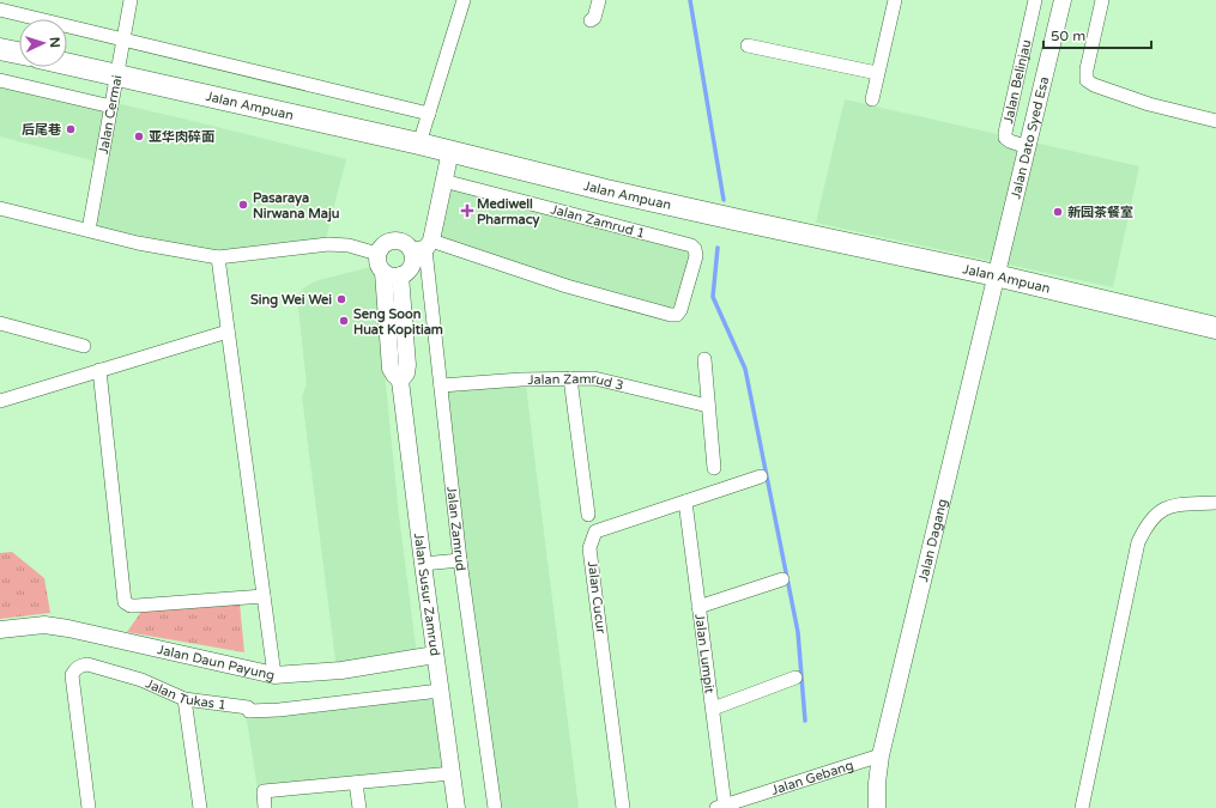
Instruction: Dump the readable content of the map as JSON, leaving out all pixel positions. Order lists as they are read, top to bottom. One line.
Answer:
{"streets":{"main road":["Jalan Ampuan"],"street":["Jalan Belinjau","Jalan Cermai","Jalan Dato Syed Esa","Jalan Zamrud 1","Jalan Zamrud 3","Jalan Zamrud","Jalan Dagang","Jalan Susur Zamrud","Jalan Cucur","Jalan Lumpit","Jalan Daun Payung","Jalan Tukas 1","Jalan Gebang"]},"crossings":[["Jalan Belinjau","Jalan Dato Syed Esa"],["Jalan Ampuan","Jalan Cermai"],["Jalan Ampuan","Jalan Dato Syed Esa"],["Jalan Ampuan","Jalan Zamrud"],["Jalan Ampuan","Jalan Dagang"],["Jalan Dato Syed Esa","Jalan Dagang"],["Jalan Zamrud 1","Jalan Zamrud"],["Jalan Zamrud 3","Jalan Zamrud"],["Jalan Dagang","Jalan Gebang"],["Jalan Susur Zamrud","Jalan Daun Payung"],["Jalan Susur Zamrud","Jalan Tukas 1"],["Jalan Cucur","Jalan Lumpit"],["Jalan Lumpit","Jalan Gebang"]],"places":{"other":["后尾巷","亚华肉碎面","Pasaraya Nirwana Maju","新园茶餐室","Sing Wei Wei","Seng Soon Huat Kopitiam"],"health":["Mediwell Pharmacy"]},"scale_bar":"50 m","north":"right"}
